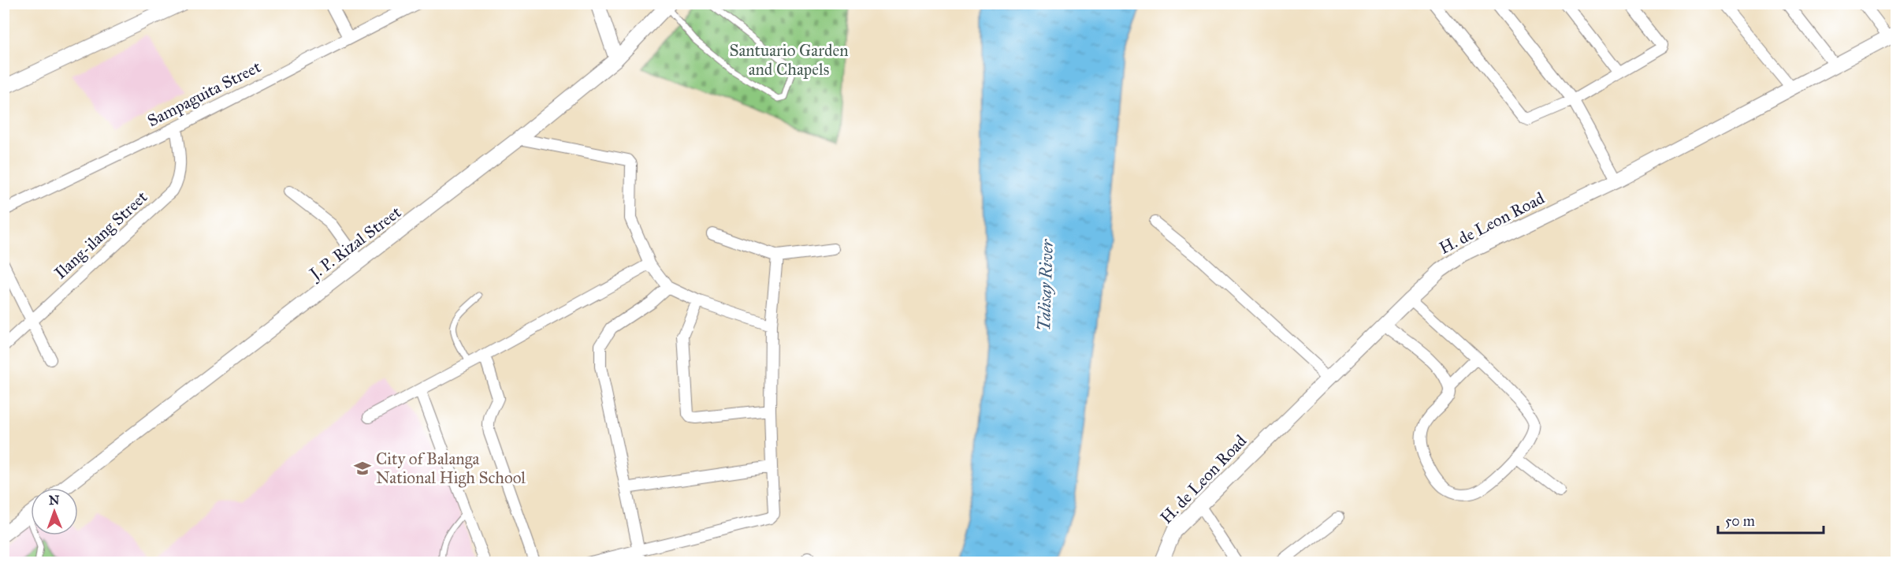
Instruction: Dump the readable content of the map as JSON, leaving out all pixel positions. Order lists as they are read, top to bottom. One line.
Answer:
{"streets":{"street":["Sampaguita Street","H. de Leon Road","Ilang-ilang Street","J. P. Rizal Street"]},"crossings":[["Sampaguita Street","Ilang-ilang Street"]],"water":["Talisay River"],"parks":["Santuario Garden and Chapels"],"places":{"school or university":["City of Balanga National High School"]},"scale_bar":"50 m","north":"top"}
